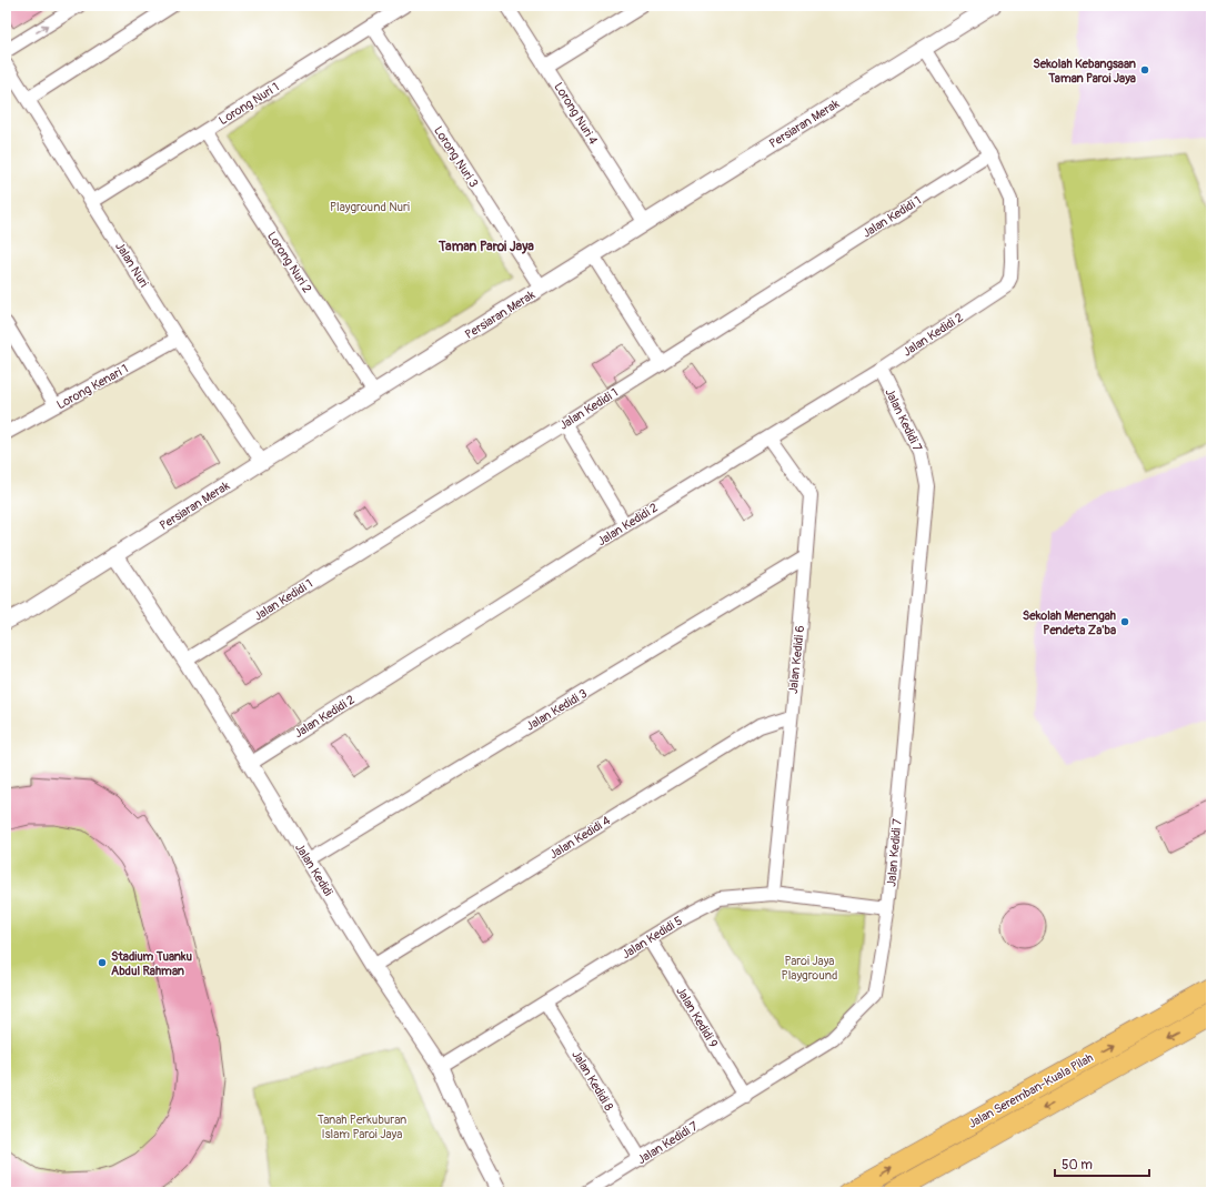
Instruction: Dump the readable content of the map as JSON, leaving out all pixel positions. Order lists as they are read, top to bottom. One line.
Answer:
{"streets":{"highway":["Jalan Seremban-Kuala Pilah"],"street":["Lorong Nuri 1","Lorong Nuri 4","Persiaran Merak","Lorong Nuri 3","Jalan Kedidi 1","Lorong Nuri 2","Jalan Nuri","Jalan Kedidi 2","Lorong Kenari 1","Jalan Kedidi 7","Jalan Kedidi 6","Jalan Kedidi 3","Jalan Kedidi 4","Jalan Kedidi","Jalan Kedidi 5","Jalan Kedidi 9","Jalan Kedidi 8"]},"crossings":[["Lorong Nuri 1","Lorong Nuri 3"],["Lorong Nuri 1","Lorong Nuri 2"],["Lorong Nuri 1","Jalan Nuri"],["Lorong Nuri 4","Persiaran Merak"],["Persiaran Merak","Lorong Nuri 3"],["Persiaran Merak","Lorong Nuri 2"],["Persiaran Merak","Jalan Nuri"],["Persiaran Merak","Jalan Kedidi"],["Jalan Kedidi 1","Jalan Kedidi 2"],["Jalan Kedidi 1","Jalan Kedidi"],["Jalan Nuri","Lorong Kenari 1"],["Jalan Kedidi 2","Jalan Kedidi 7"],["Jalan Kedidi 2","Jalan Kedidi 6"],["Jalan Kedidi 2","Jalan Kedidi"],["Jalan Kedidi 7","Jalan Kedidi 5"],["Jalan Kedidi 7","Jalan Kedidi 9"],["Jalan Kedidi 7","Jalan Kedidi 8"],["Jalan Kedidi 6","Jalan Kedidi 3"],["Jalan Kedidi 6","Jalan Kedidi 4"],["Jalan Kedidi 6","Jalan Kedidi 5"],["Jalan Kedidi 3","Jalan Kedidi"],["Jalan Kedidi 4","Jalan Kedidi"],["Jalan Kedidi","Jalan Kedidi 5"],["Jalan Kedidi 5","Jalan Kedidi 9"],["Jalan Kedidi 5","Jalan Kedidi 8"]],"districts":["Taman Paroi Jaya"],"parks":["Playground Nuri","Paroi Jaya Playground","Tanah Perkuburan Islam Paroi Jaya"],"places":["Sekolah Kebangsaan Taman Paroi Jaya","Sekolah Menengah Pendeta Za'ba","Stadium Tuanku Abdul Rahman"],"scale_bar":"50 m"}
